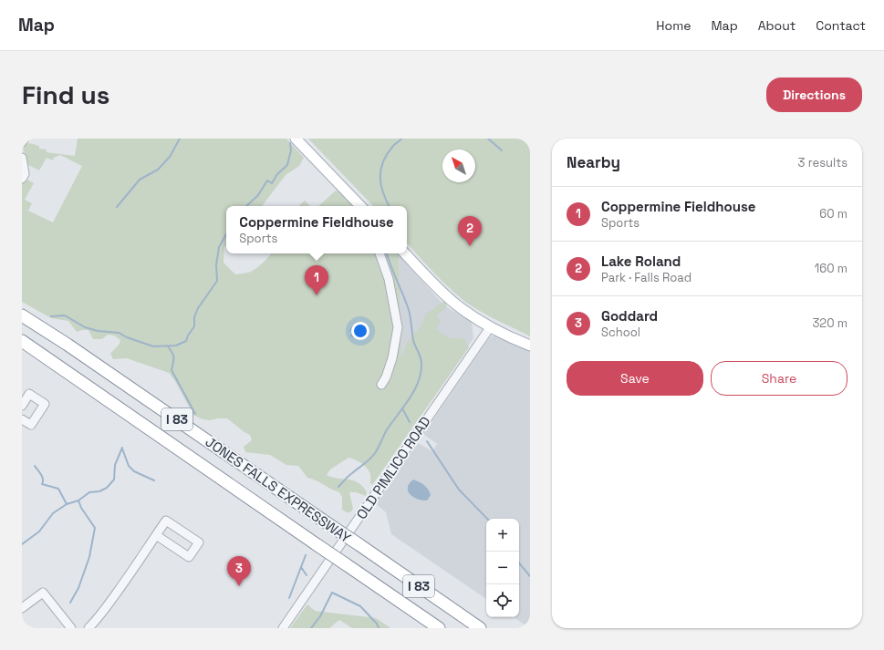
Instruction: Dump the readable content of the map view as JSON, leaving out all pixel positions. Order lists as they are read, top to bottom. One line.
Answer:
{"streets":{"highway":["I 83","JONES FALLS EXPRESSWAY"],"street":["OLD PIMLICO ROAD"]},"north":"top left","page":{"header":"Map","nav":["Home","Map","About","Contact"],"buttons":["Directions",["Save","Share"]],"title":"Find us","heading":["Nearby","3 results"],"list":[{"mark":"1","name":"Coppermine Fieldhouse","note":"Sports","value":"60 m"},{"mark":"2","name":"Lake Roland","note":"Park · Falls Road","value":"160 m"},{"mark":"3","name":"Goddard","note":"School","value":"320 m"}],"popup":["Coppermine Fieldhouse","Sports"],"pins":["2","1","3"],"map_buttons":["+","−"]}}
